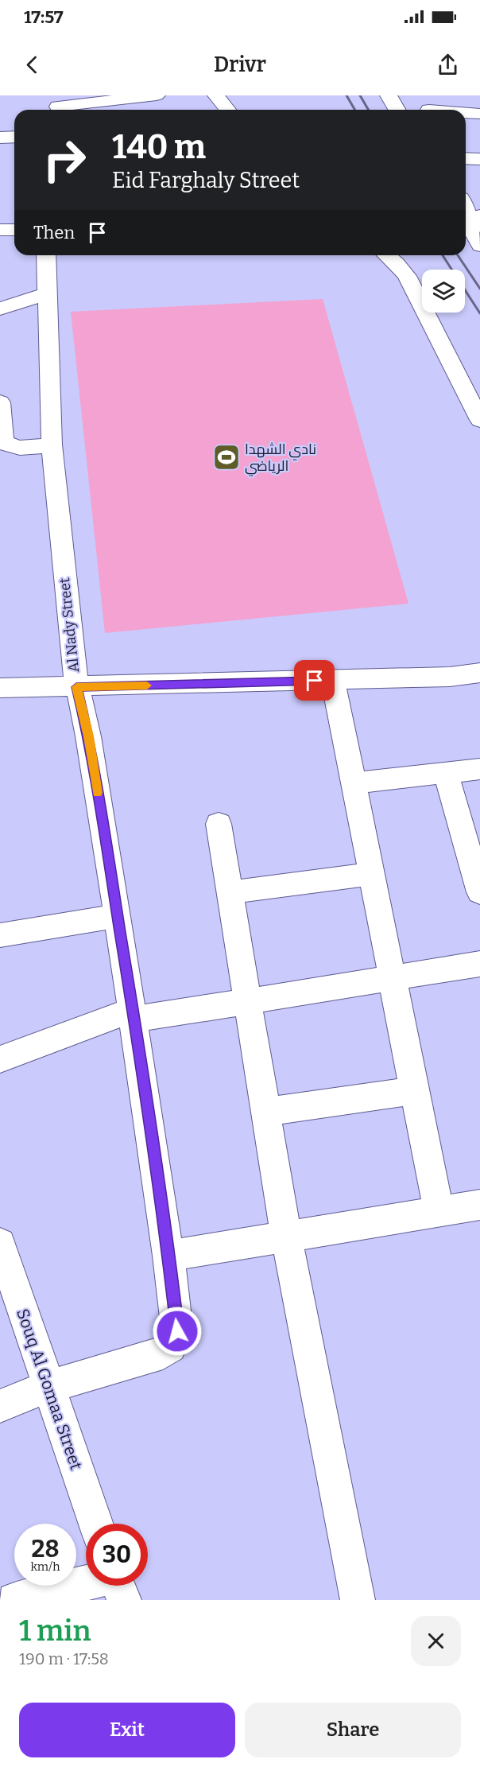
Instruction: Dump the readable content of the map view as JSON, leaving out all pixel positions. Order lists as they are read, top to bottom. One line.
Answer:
{"streets":{"street":["Al Nady Street","Souq Al Gomaa Street"]},"crossings":[["Al Nady Street","Souq Al Gomaa Street"]],"places":{"sports":["نادي الشهدا الرياضي"]},"page":{"status":"17:57","header":"Drivr","turn":["140 m","Eid Farghaly Street"],"then":"Then","speed":"28 km/h","limit":"30","heading":["1 min","190 m · 17:58"],"buttons":["Exit","Share"]}}
